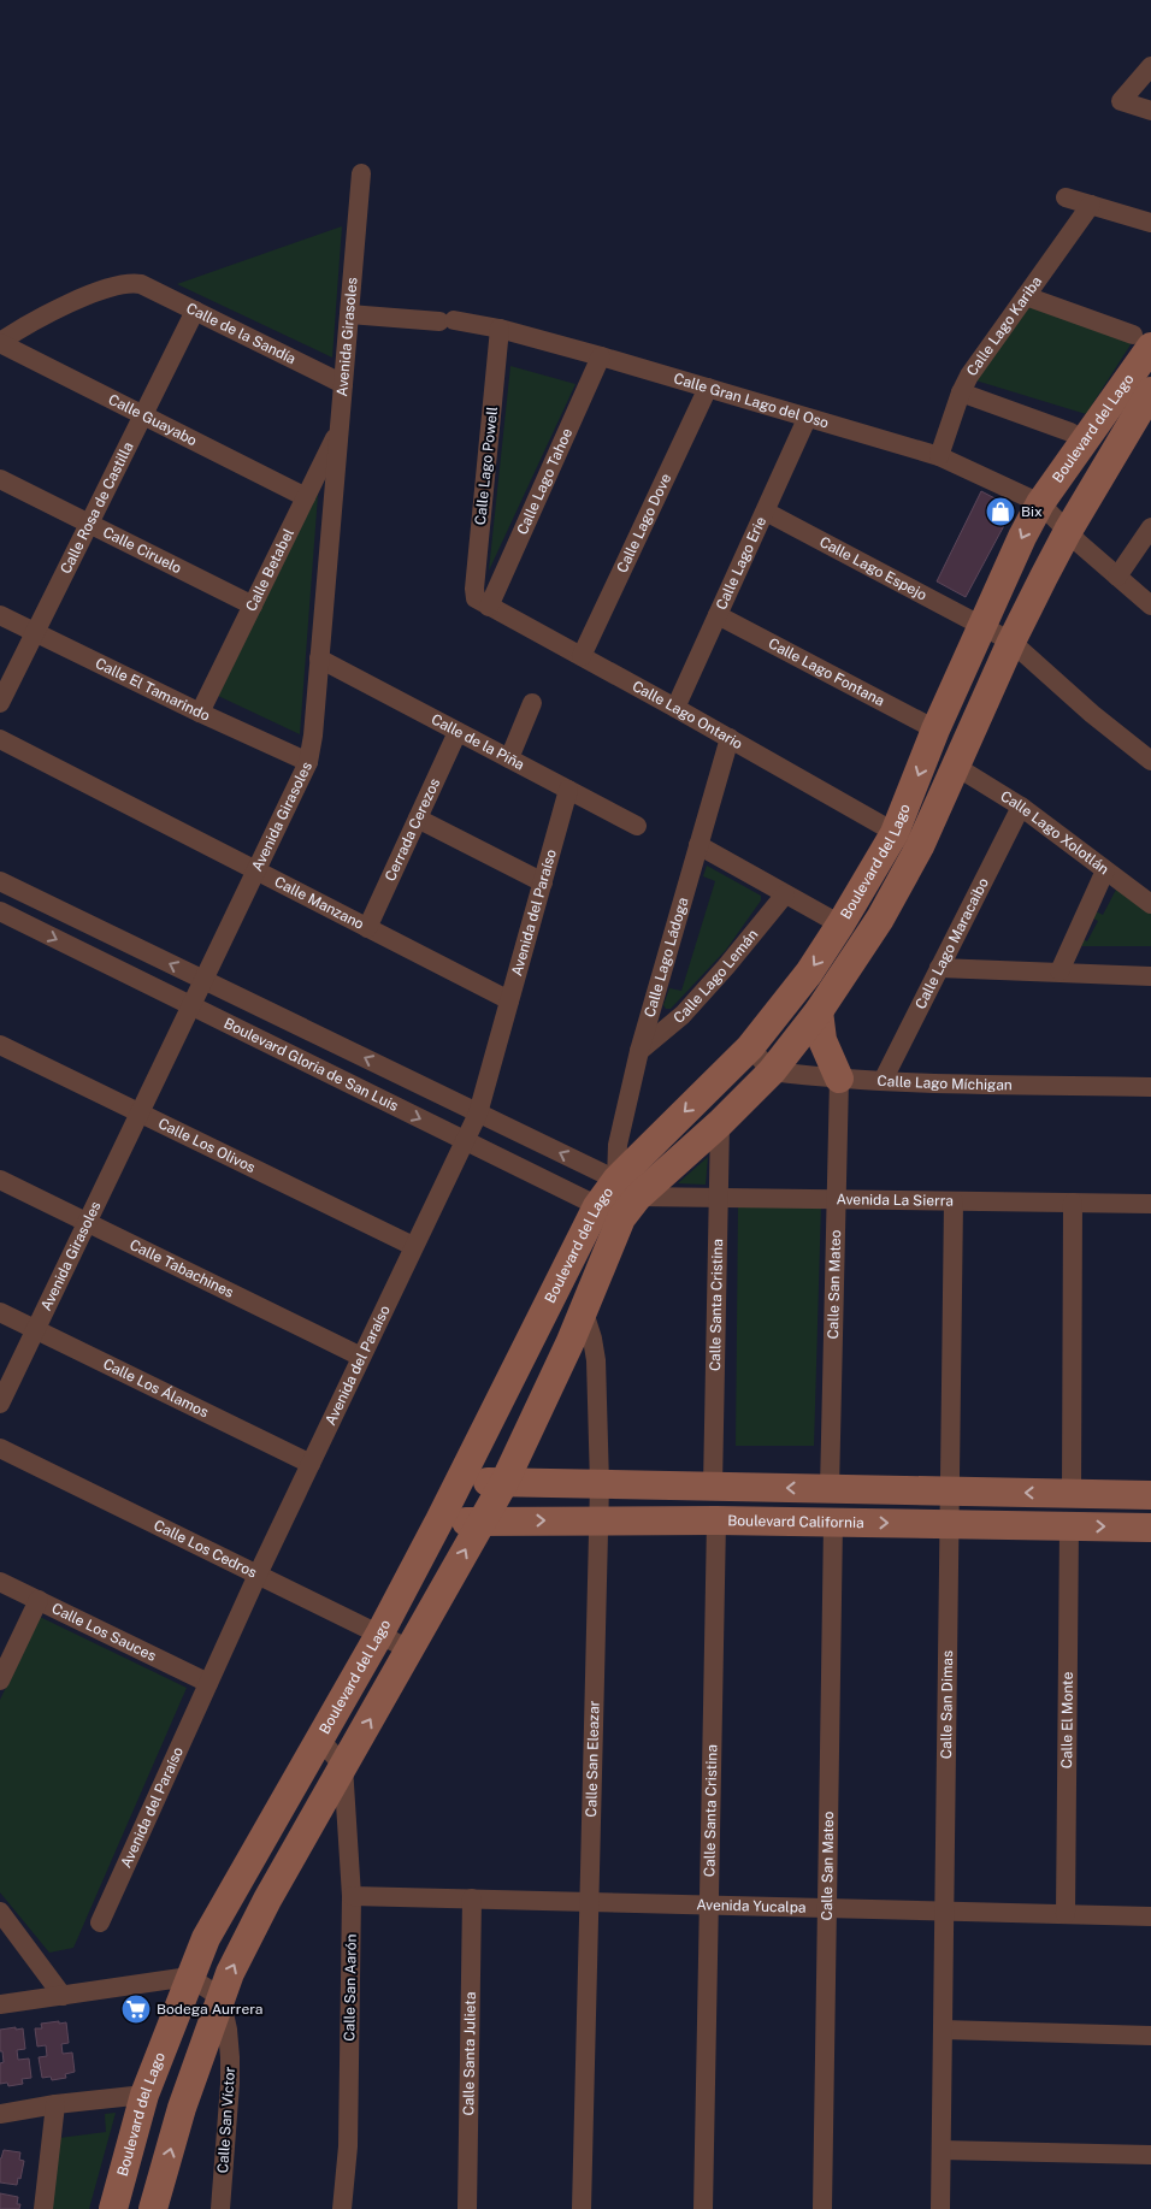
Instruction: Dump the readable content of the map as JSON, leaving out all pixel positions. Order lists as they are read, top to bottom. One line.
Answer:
{"streets":{"street":["Calle Lago Kariba","Calle de la Sandía","Avenida Girasoles","Calle Gran Lago del Oso","Calle Guayabo","Boulevard del Lago","Calle Lago Powell","Calle Lago Tahoe","Calle Rosa de Castilla","Calle Lago Dove","Calle Ciruelo","Calle Lago Erie","Calle Betabel","Calle Lago Espejo","Calle Lago Fontana","Calle El Tamarindo","Calle Lago Ontario","Calle de la Piña","Cerrada Cerezos","Calle Lago Xolotlán","Calle Manzano","Avenida del Paraíso","Calle Lago Maracaibo","Calle Lago Ládoga","Calle Lago Lemán","Boulevard Gloria de San Luis","Calle Lago Míchigan","Calle Los Olivos","Avenida La Sierra","Calle Tabachines","Calle San Mateo","Calle Santa Cristina","Calle Los Álamos","Boulevard California","Calle Los Cedros","Calle Los Sauces","Calle San Dimas","Calle El Monte","Calle San Eleazar","Avenida Yucalpa","Calle San Aarón","Calle Santa Julieta","Calle San Víctor"]},"crossings":[["Calle Lago Kariba","Calle Gran Lago del Oso"],["Calle de la Sandía","Avenida Girasoles"],["Calle de la Sandía","Calle Guayabo"],["Calle de la Sandía","Calle Rosa de Castilla"],["Avenida Girasoles","Calle Gran Lago del Oso"],["Avenida Girasoles","Calle Betabel"],["Avenida Girasoles","Calle El Tamarindo"],["Avenida Girasoles","Calle de la Piña"],["Avenida Girasoles","Calle Manzano"],["Avenida Girasoles","Boulevard Gloria de San Luis"],["Avenida Girasoles","Calle Los Olivos"],["Avenida Girasoles","Calle Tabachines"],["Avenida Girasoles","Calle Los Álamos"],["Calle Gran Lago del Oso","Boulevard del Lago"],["Calle Gran Lago del Oso","Calle Lago Powell"],["Calle Gran Lago del Oso","Calle Lago Tahoe"],["Calle Gran Lago del Oso","Calle Lago Dove"],["Calle Gran Lago del Oso","Calle Lago Erie"],["Calle Guayabo","Calle Rosa de Castilla"],["Calle Guayabo","Calle Betabel"],["Boulevard del Lago","Calle Lago Espejo"],["Boulevard del Lago","Calle Lago Fontana"],["Boulevard del Lago","Calle Lago Ontario"],["Boulevard del Lago","Calle Lago Xolotlán"],["Boulevard del Lago","Calle Lago Ládoga"],["Boulevard del Lago","Boulevard Gloria de San Luis"],["Boulevard del Lago","Calle Lago Míchigan"],["Boulevard del Lago","Avenida La Sierra"],["Boulevard del Lago","Calle Santa Cristina"],["Boulevard del Lago","Boulevard California"],["Boulevard del Lago","Calle Los Cedros"],["Boulevard del Lago","Calle San Eleazar"],["Boulevard del Lago","Calle San Aarón"],["Boulevard del Lago","Calle San Víctor"],["Calle Lago Powell","Calle Lago Tahoe"],["Calle Lago Powell","Calle Lago Ontario"],["Calle Lago Tahoe","Calle Lago Ontario"],["Calle Rosa de Castilla","Calle Ciruelo"],["Calle Rosa de Castilla","Calle El Tamarindo"],["Calle Lago Dove","Calle Lago Ontario"],["Calle Ciruelo","Calle Betabel"],["Calle Lago Erie","Calle Lago Espejo"],["Calle Lago Erie","Calle Lago Fontana"],["Calle Lago Erie","Calle Lago Ontario"],["Calle Betabel","Calle El Tamarindo"],["Calle Lago Ontario","Calle Lago Ládoga"],["Calle de la Piña","Cerrada Cerezos"],["Calle de la Piña","Avenida del Paraíso"],["Cerrada Cerezos","Calle Manzano"],["Calle Lago Xolotlán","Calle Lago Maracaibo"],["Calle Manzano","Avenida del Paraíso"],["Avenida del Paraíso","Boulevard Gloria de San Luis"],["Avenida del Paraíso","Calle Los Olivos"],["Avenida del Paraíso","Calle Tabachines"],["Avenida del Paraíso","Calle Los Álamos"],["Avenida del Paraíso","Calle Los Cedros"],["Avenida del Paraíso","Calle Los Sauces"],["Calle Lago Maracaibo","Calle Lago Míchigan"],["Calle Lago Ládoga","Calle Lago Lemán"],["Calle Lago Ládoga","Boulevard Gloria de San Luis"],["Calle Lago Ládoga","Avenida La Sierra"],["Boulevard Gloria de San Luis","Avenida La Sierra"],["Calle Lago Míchigan","Calle San Mateo"],["Avenida La Sierra","Calle San Mateo"],["Avenida La Sierra","Calle Santa Cristina"],["Avenida La Sierra","Calle San Dimas"],["Calle San Mateo","Boulevard California"],["Calle San Mateo","Avenida Yucalpa"],["Calle Santa Cristina","Boulevard California"],["Calle Santa Cristina","Avenida Yucalpa"],["Boulevard California","Calle San Dimas"],["Boulevard California","Calle El Monte"],["Boulevard California","Calle San Eleazar"],["Calle San Dimas","Avenida Yucalpa"],["Calle El Monte","Avenida Yucalpa"],["Calle San Eleazar","Avenida Yucalpa"],["Avenida Yucalpa","Calle San Aarón"],["Avenida Yucalpa","Calle Santa Julieta"]],"places":{"shop":["Bix"],"supermarket":["Bodega Aurrera"]}}
